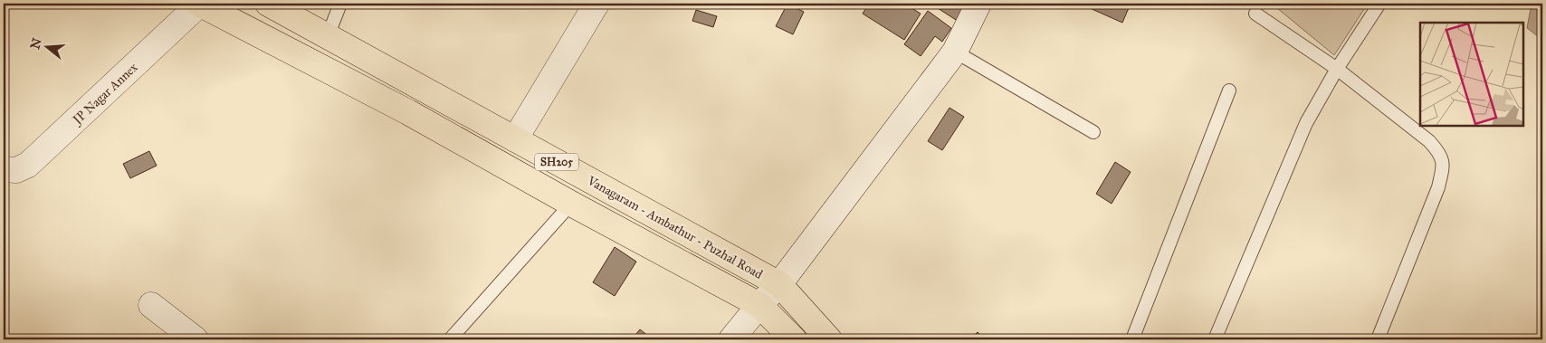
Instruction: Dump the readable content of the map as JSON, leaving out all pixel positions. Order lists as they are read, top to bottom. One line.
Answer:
{"streets":{"main road":["SH205","Vanagaram - Ambathur - Puzhal Road"],"street":["JP Nagar Annex"]},"north":"left"}
